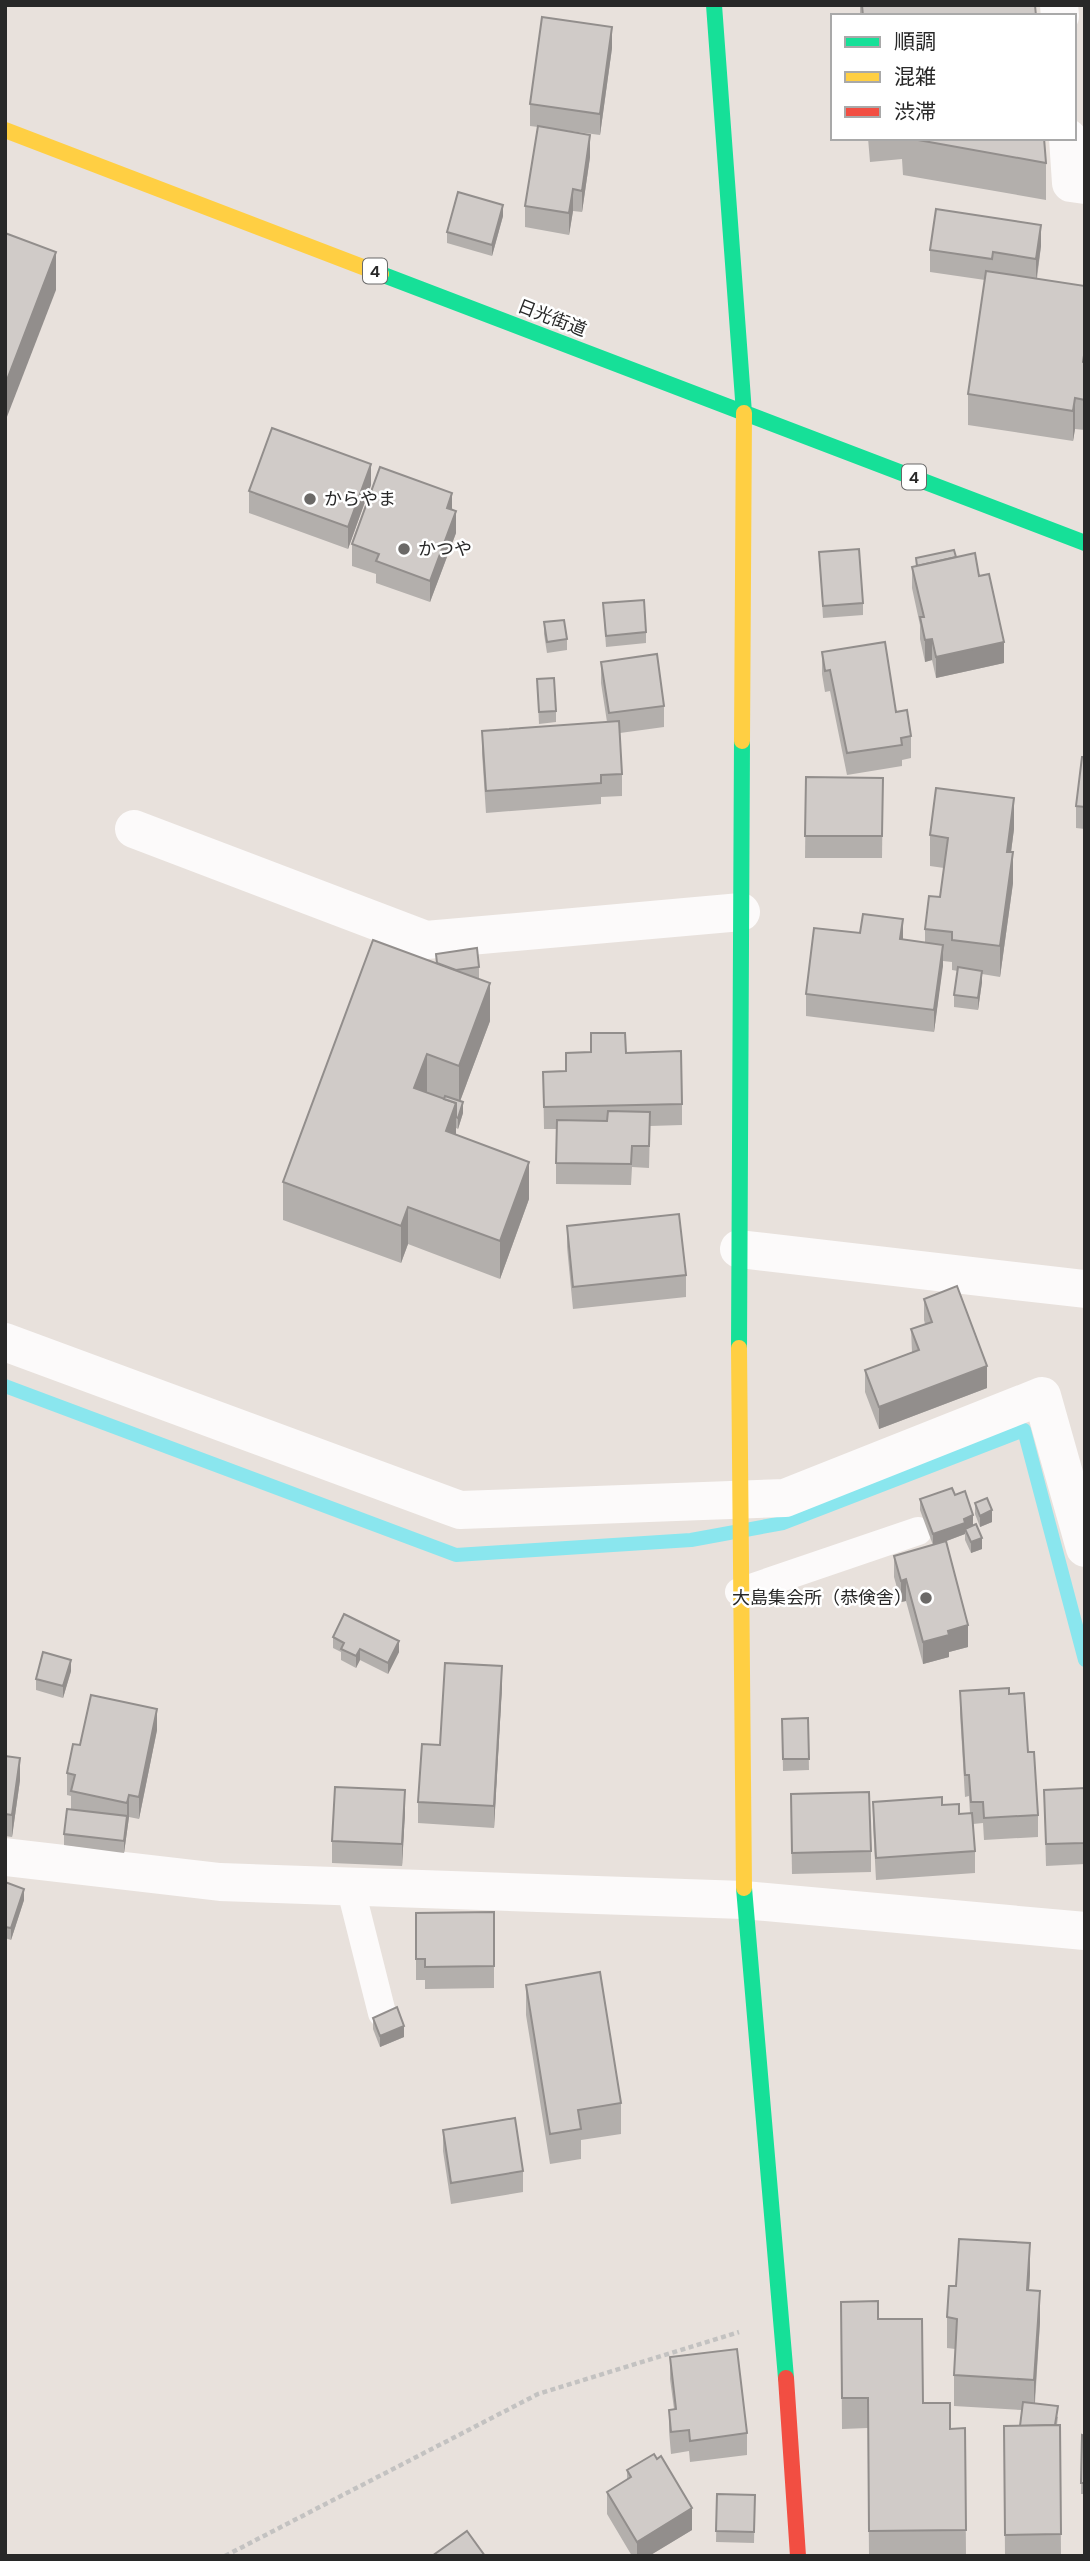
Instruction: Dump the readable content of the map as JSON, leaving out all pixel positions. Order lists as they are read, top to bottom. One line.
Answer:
{"streets":{"main road":["4","日光街道"]},"places":["からやま","かつや","大島集会所（恭倹舎）"],"legend":["順調","混雑","渋滞"]}
